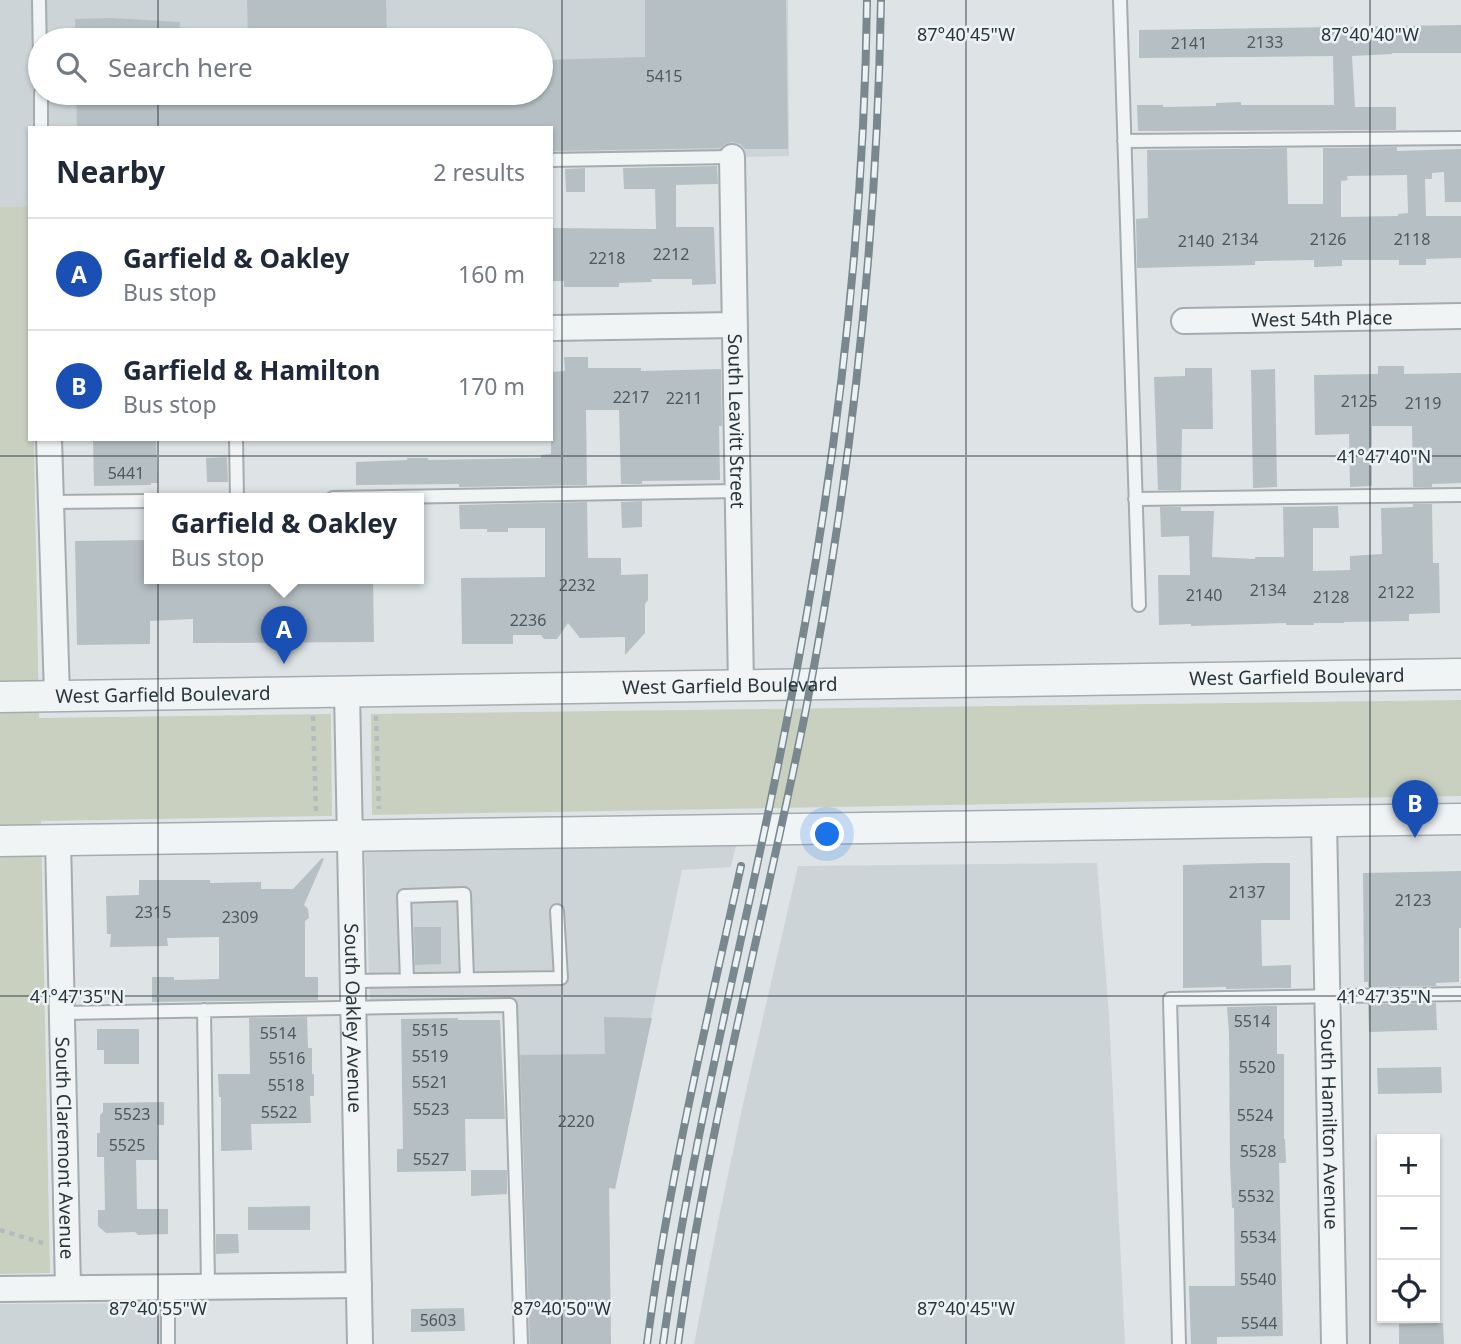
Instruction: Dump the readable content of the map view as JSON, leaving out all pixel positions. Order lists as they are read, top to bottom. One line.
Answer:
{"streets":{"street":["West 54th Place","South Leavitt Street","West Garfield Boulevard","South Oakley Avenue","South Hamilton Avenue","South Claremont Avenue"]},"crossings":[["South Leavitt Street","West Garfield Boulevard"],["West Garfield Boulevard","South Oakley Avenue"]],"house_numbers":["2133","2141","5415","2134","2126","2118","2140","2212","2218","2217","2211","2125","2119","5441","2232","2134","2122","2140","2128","2236","2137","2123","2315","2309","5514","5515","5514","5519","5516","5520","5521","5518","5523","5522","5523","5524","2220","5525","5528","5527","5532","5534","5540","5603","5544"],"page":{"search":"Search here","heading":["Nearby","2 results"],"list":[{"mark":"A","name":"Garfield & Oakley","note":"Bus stop","value":"160 m"},{"mark":"B","name":"Garfield & Hamilton","note":"Bus stop","value":"170 m"}],"popup":["Garfield & Oakley","Bus stop"],"pins":["A","B"],"map_buttons":["+","−"]},"coordinates":["87°40'45\"W","87°40'40\"W","41°47'40\"N","41°47'35\"N","87°40'55\"W","87°40'50\"W"]}
